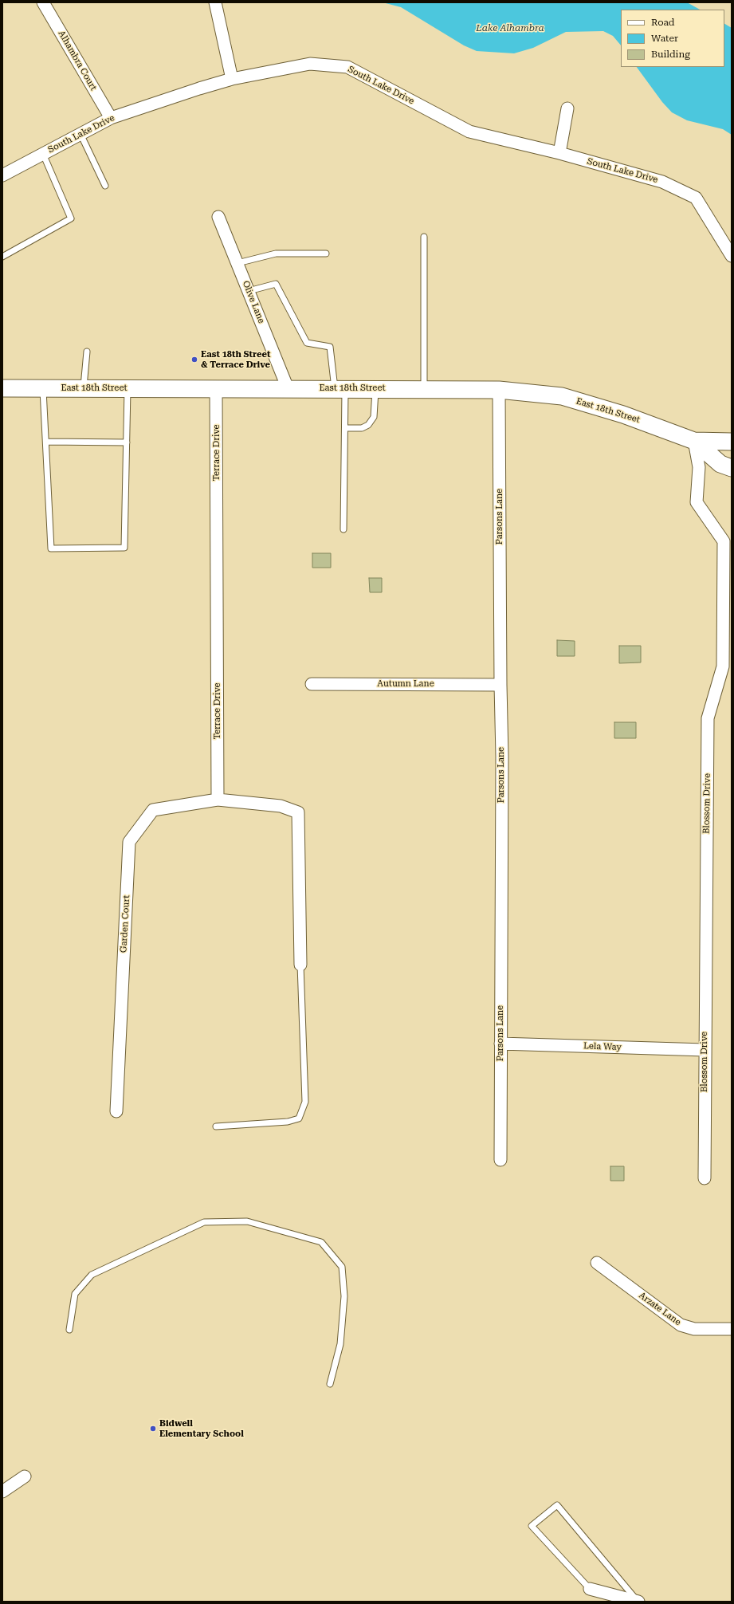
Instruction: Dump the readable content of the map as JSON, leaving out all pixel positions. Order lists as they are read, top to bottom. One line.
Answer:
{"streets":{"main road":["East 18th Street"],"street":["Alhambra Court","South Lake Drive","Olive Lane","Terrace Drive","Parsons Lane","Autumn Lane","Blossom Drive","Garden Court","Lela Way","Arzate Lane"]},"crossings":[["Alhambra Court","South Lake Drive"],["Olive Lane","East 18th Street"],["East 18th Street","Terrace Drive"],["East 18th Street","Parsons Lane"],["East 18th Street","Blossom Drive"],["Terrace Drive","Garden Court"],["Parsons Lane","Autumn Lane"],["Parsons Lane","Lela Way"],["Blossom Drive","Lela Way"]],"water":["Lake Alhambra"],"places":["East 18th Street & Terrace Drive","Bidwell Elementary School"],"legend":["Road","Water","Building"]}
